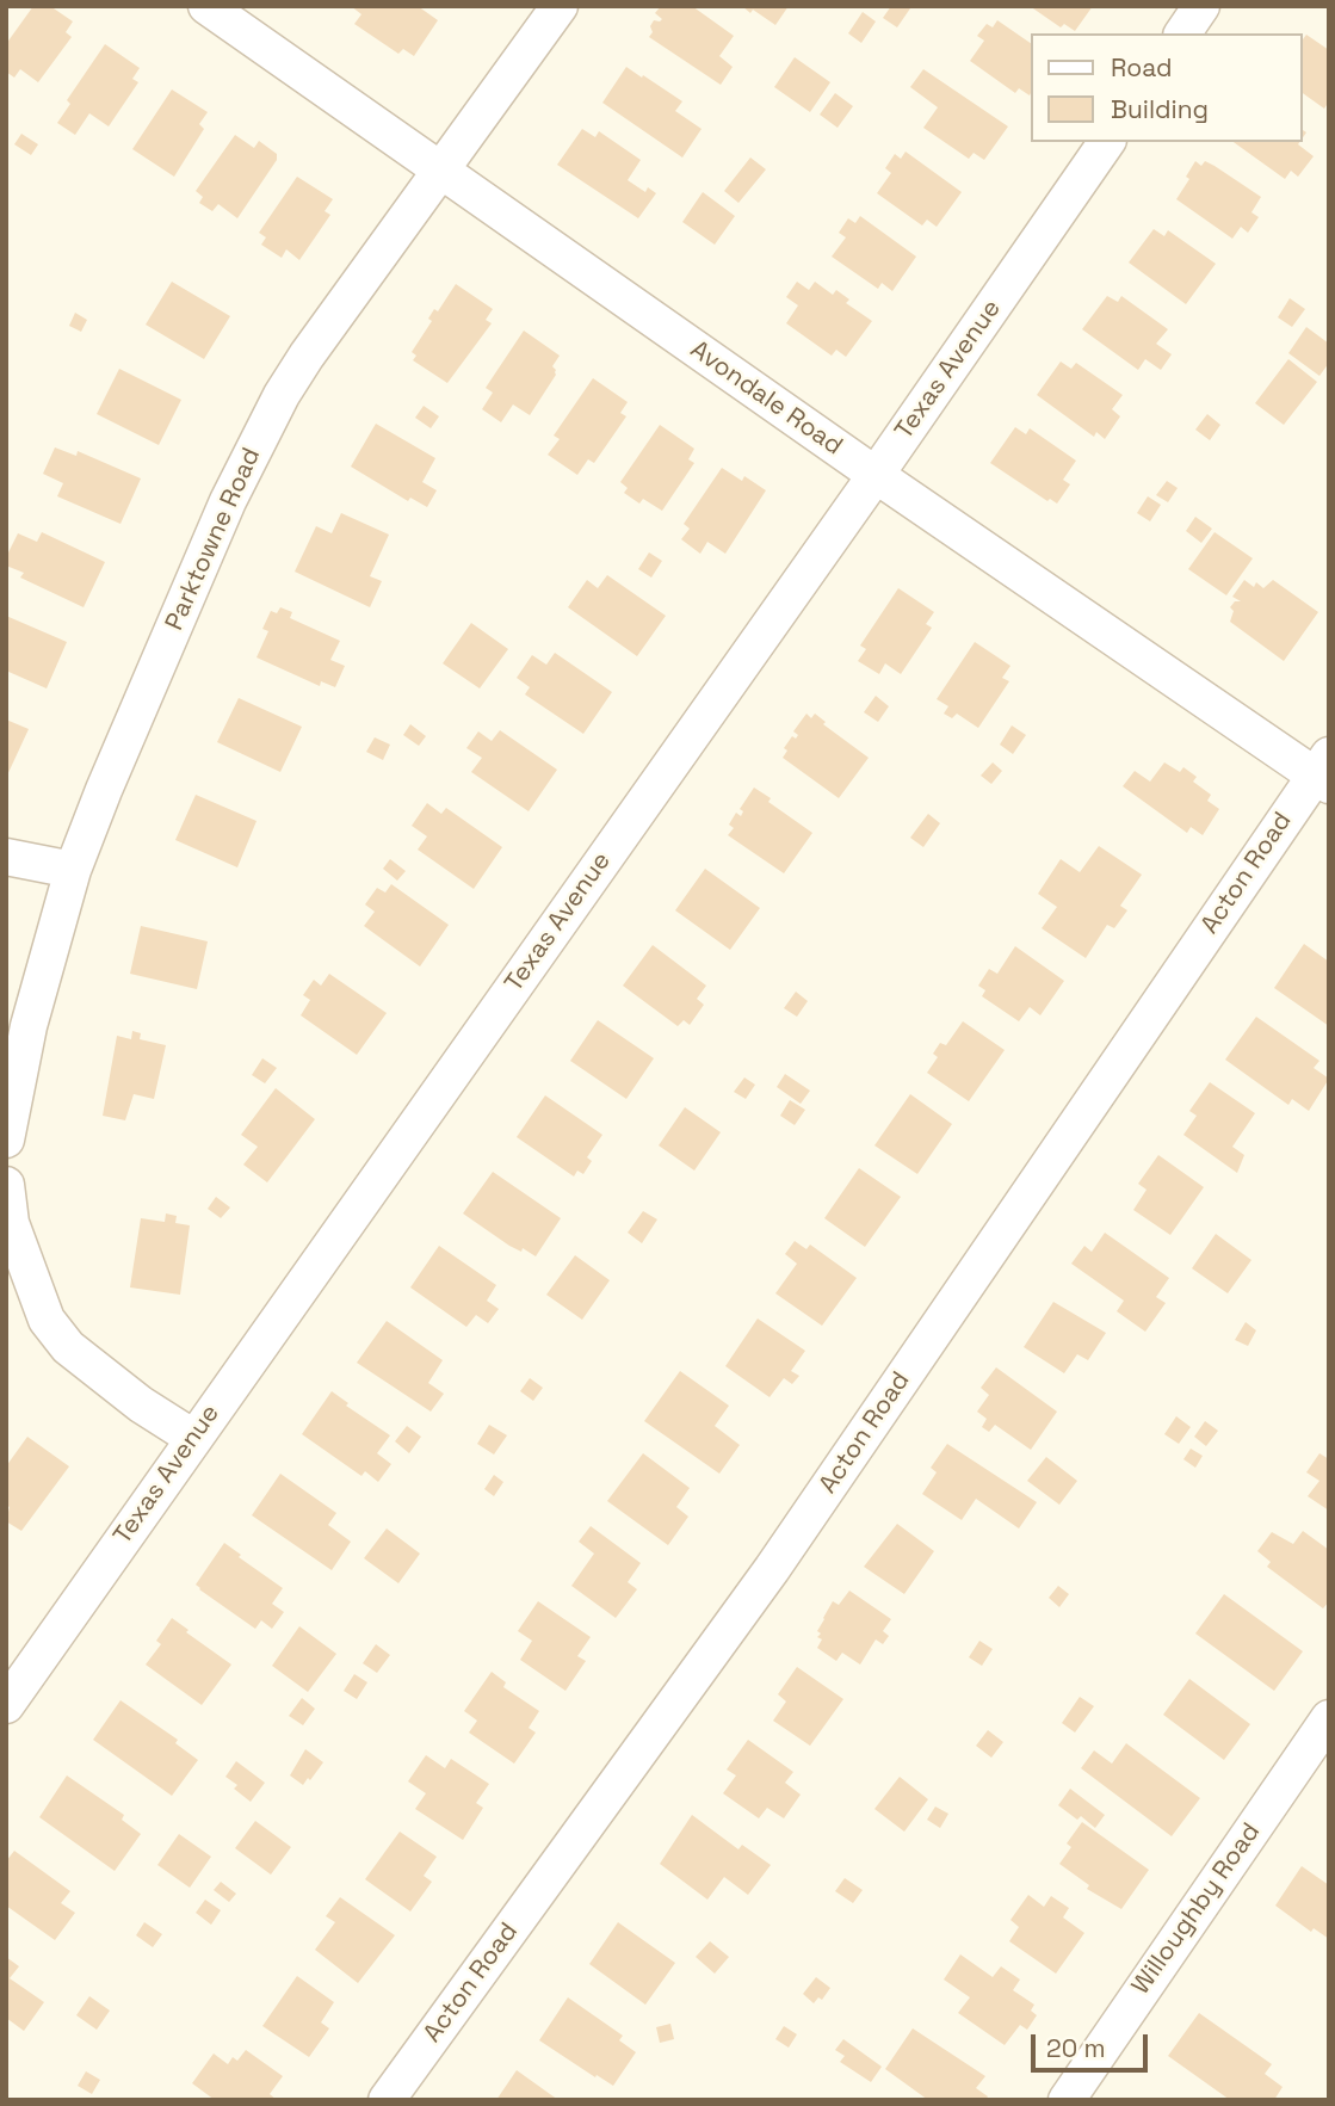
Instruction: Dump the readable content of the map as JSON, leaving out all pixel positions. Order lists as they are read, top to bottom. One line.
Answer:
{"streets":{"street":["Texas Avenue","Avondale Road","Parktowne Road","Acton Road","Willoughby Road"]},"crossings":[["Texas Avenue","Avondale Road"],["Avondale Road","Parktowne Road"],["Avondale Road","Acton Road"]],"legend":["Road","Building"],"scale_bar":"20 m"}
